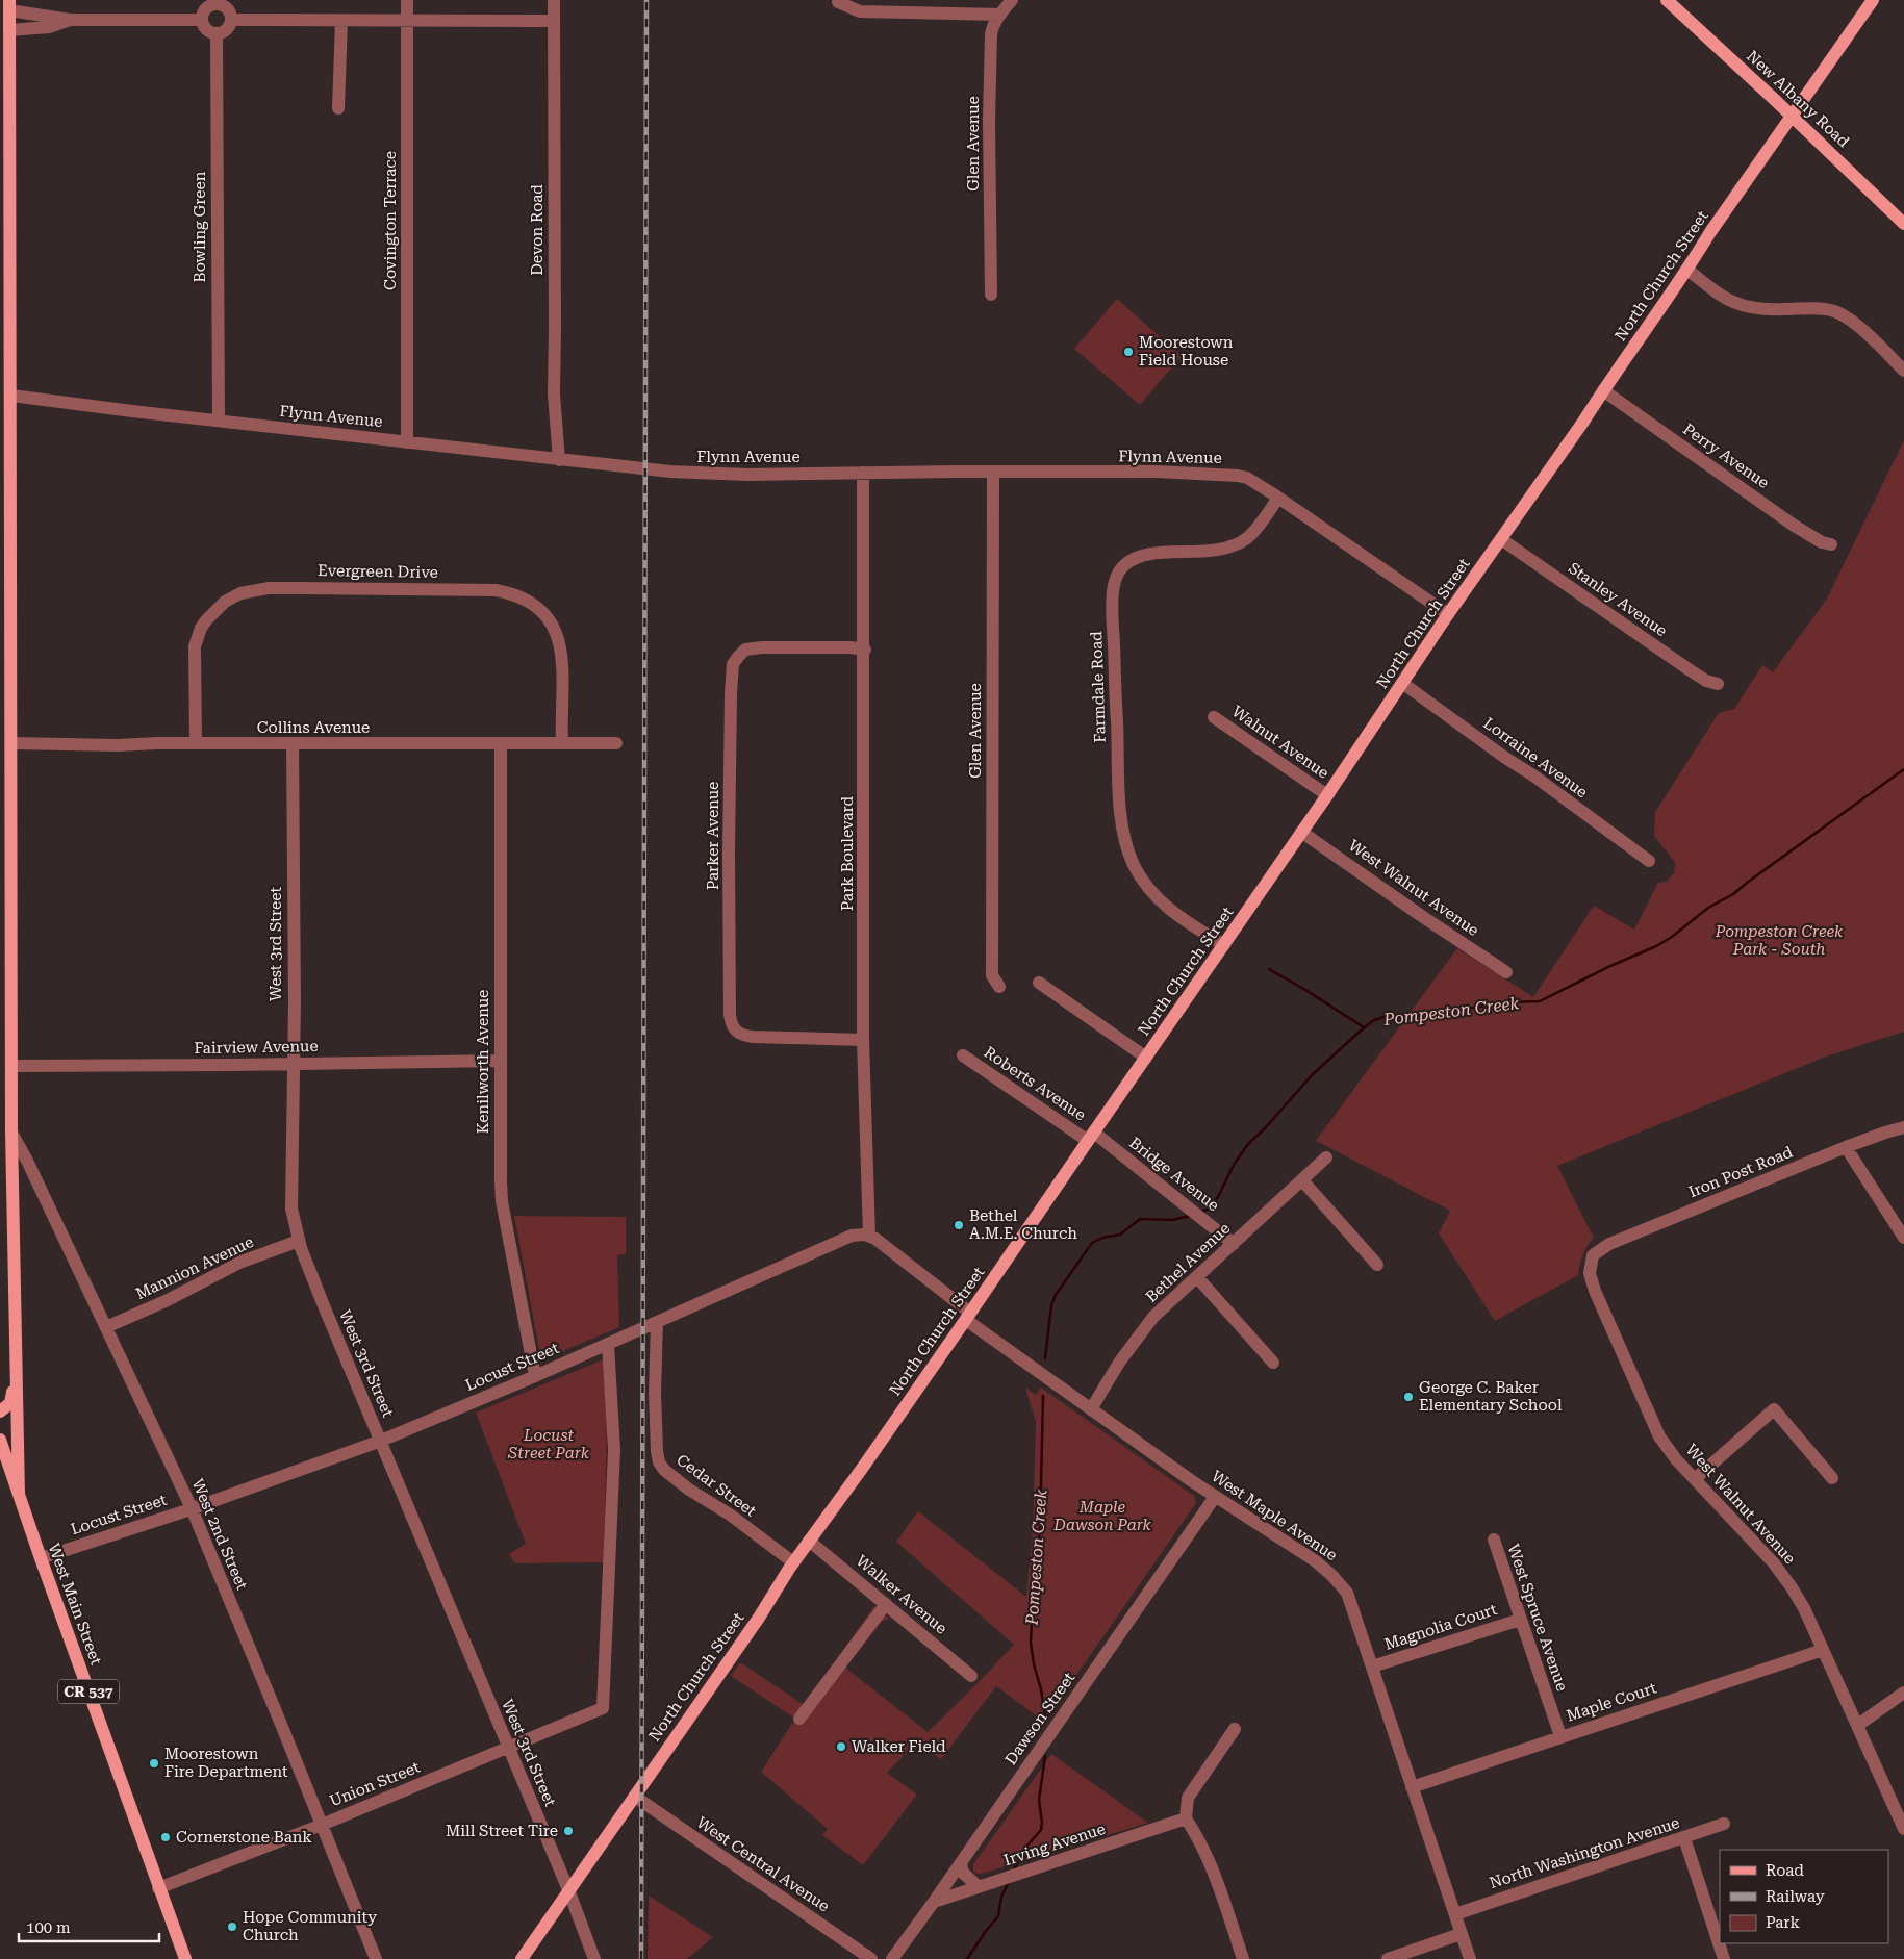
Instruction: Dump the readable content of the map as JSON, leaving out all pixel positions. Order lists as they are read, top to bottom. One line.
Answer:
{"streets":{"main road":["New Albany Road","North Church Street","West Main Street","CR 537"],"street":["Glen Avenue","Covington Terrace","Bowling Green","Devon Road","Flynn Avenue","Perry Avenue","Evergreen Drive","Stanley Avenue","Farmdale Road","Collins Avenue","Walnut Avenue","Lorraine Avenue","Parker Avenue","Park Boulevard","West Walnut Avenue","West 3rd Street","Fairview Avenue","Kenilworth Avenue","Roberts Avenue","Iron Post Road","Bridge Avenue","Bethel Avenue","Mannion Avenue","Locust Street","Cedar Street","West Maple Avenue","West 2nd Street","Walker Avenue","West Spruce Avenue","Magnolia Court","Maple Court","Dawson Street","Union Street","Irving Avenue","North Washington Avenue","West Central Avenue"]},"crossings":[["New Albany Road","North Church Street"],["Glen Avenue","Flynn Avenue"],["Covington Terrace","Flynn Avenue"],["Bowling Green","Flynn Avenue"],["Devon Road","Flynn Avenue"],["North Church Street","Flynn Avenue"],["North Church Street","Perry Avenue"],["North Church Street","Stanley Avenue"],["North Church Street","Farmdale Road"],["North Church Street","Walnut Avenue"],["North Church Street","Lorraine Avenue"],["North Church Street","West Walnut Avenue"],["North Church Street","West 3rd Street"],["North Church Street","Roberts Avenue"],["North Church Street","Bridge Avenue"],["North Church Street","Cedar Street"],["North Church Street","West Maple Avenue"],["North Church Street","Walker Avenue"],["North Church Street","West Central Avenue"],["Flynn Avenue","Farmdale Road"],["Flynn Avenue","Park Boulevard"],["Flynn Avenue","CR 537"],["Evergreen Drive","Collins Avenue"],["Collins Avenue","West 3rd Street"],["Collins Avenue","Kenilworth Avenue"],["Collins Avenue","CR 537"],["Parker Avenue","Park Boulevard"],["Park Boulevard","Locust Street"],["West Walnut Avenue","Iron Post Road"],["West Walnut Avenue","Maple Court"],["West 3rd Street","Fairview Avenue"],["West 3rd Street","Mannion Avenue"],["West 3rd Street","Locust Street"],["West 3rd Street","Union Street"],["Fairview Avenue","Kenilworth Avenue"],["Fairview Avenue","CR 537"],["Kenilworth Avenue","Locust Street"],["Roberts Avenue","Bridge Avenue"],["Bridge Avenue","Bethel Avenue"],["Bethel Avenue","West Maple Avenue"],["Mannion Avenue","West 2nd Street"],["Locust Street","Cedar Street"],["Locust Street","West 2nd Street"],["Locust Street","West Main Street"],["Locust Street","Union Street"],["West Maple Avenue","Magnolia Court"],["West Maple Avenue","Maple Court"],["West Maple Avenue","Dawson Street"],["West Maple Avenue","North Washington Avenue"],["West 2nd Street","CR 537"],["West 2nd Street","Union Street"],["West Main Street","CR 537"],["West Main Street","Union Street"],["West Spruce Avenue","Magnolia Court"],["West Spruce Avenue","Maple Court"],["Dawson Street","Irving Avenue"]],"water":["Pompeston Creek"],"parks":["Pompeston Creek Park - South","Locust Street Park","Maple Dawson Park"],"places":["Moorestown Field House","Bethel A.M.E. Church","George C. Baker Elementary School","Walker Field","Moorestown Fire Department","Mill Street Tire","Cornerstone Bank","Hope Community Church"],"legend":["Road","Railway","Park"],"scale_bar":"100 m"}
